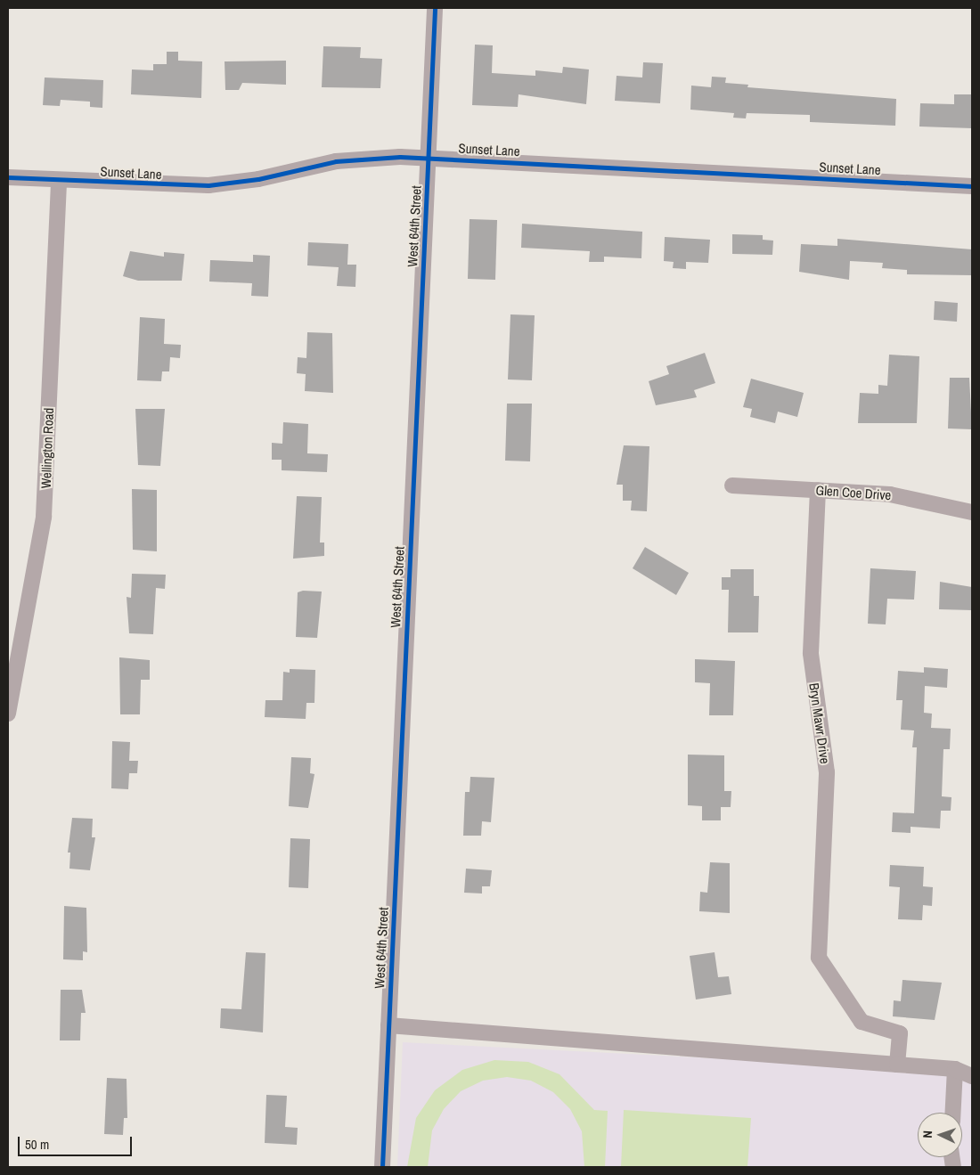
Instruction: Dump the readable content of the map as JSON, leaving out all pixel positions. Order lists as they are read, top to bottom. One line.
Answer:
{"streets":{"street":["Sunset Lane","West 64th Street","Wellington Road","Glen Coe Drive","Bryn Mawr Drive"]},"crossings":[["Sunset Lane","West 64th Street"],["Sunset Lane","Wellington Road"],["Glen Coe Drive","Bryn Mawr Drive"]],"scale_bar":"50 m","north":"left"}
